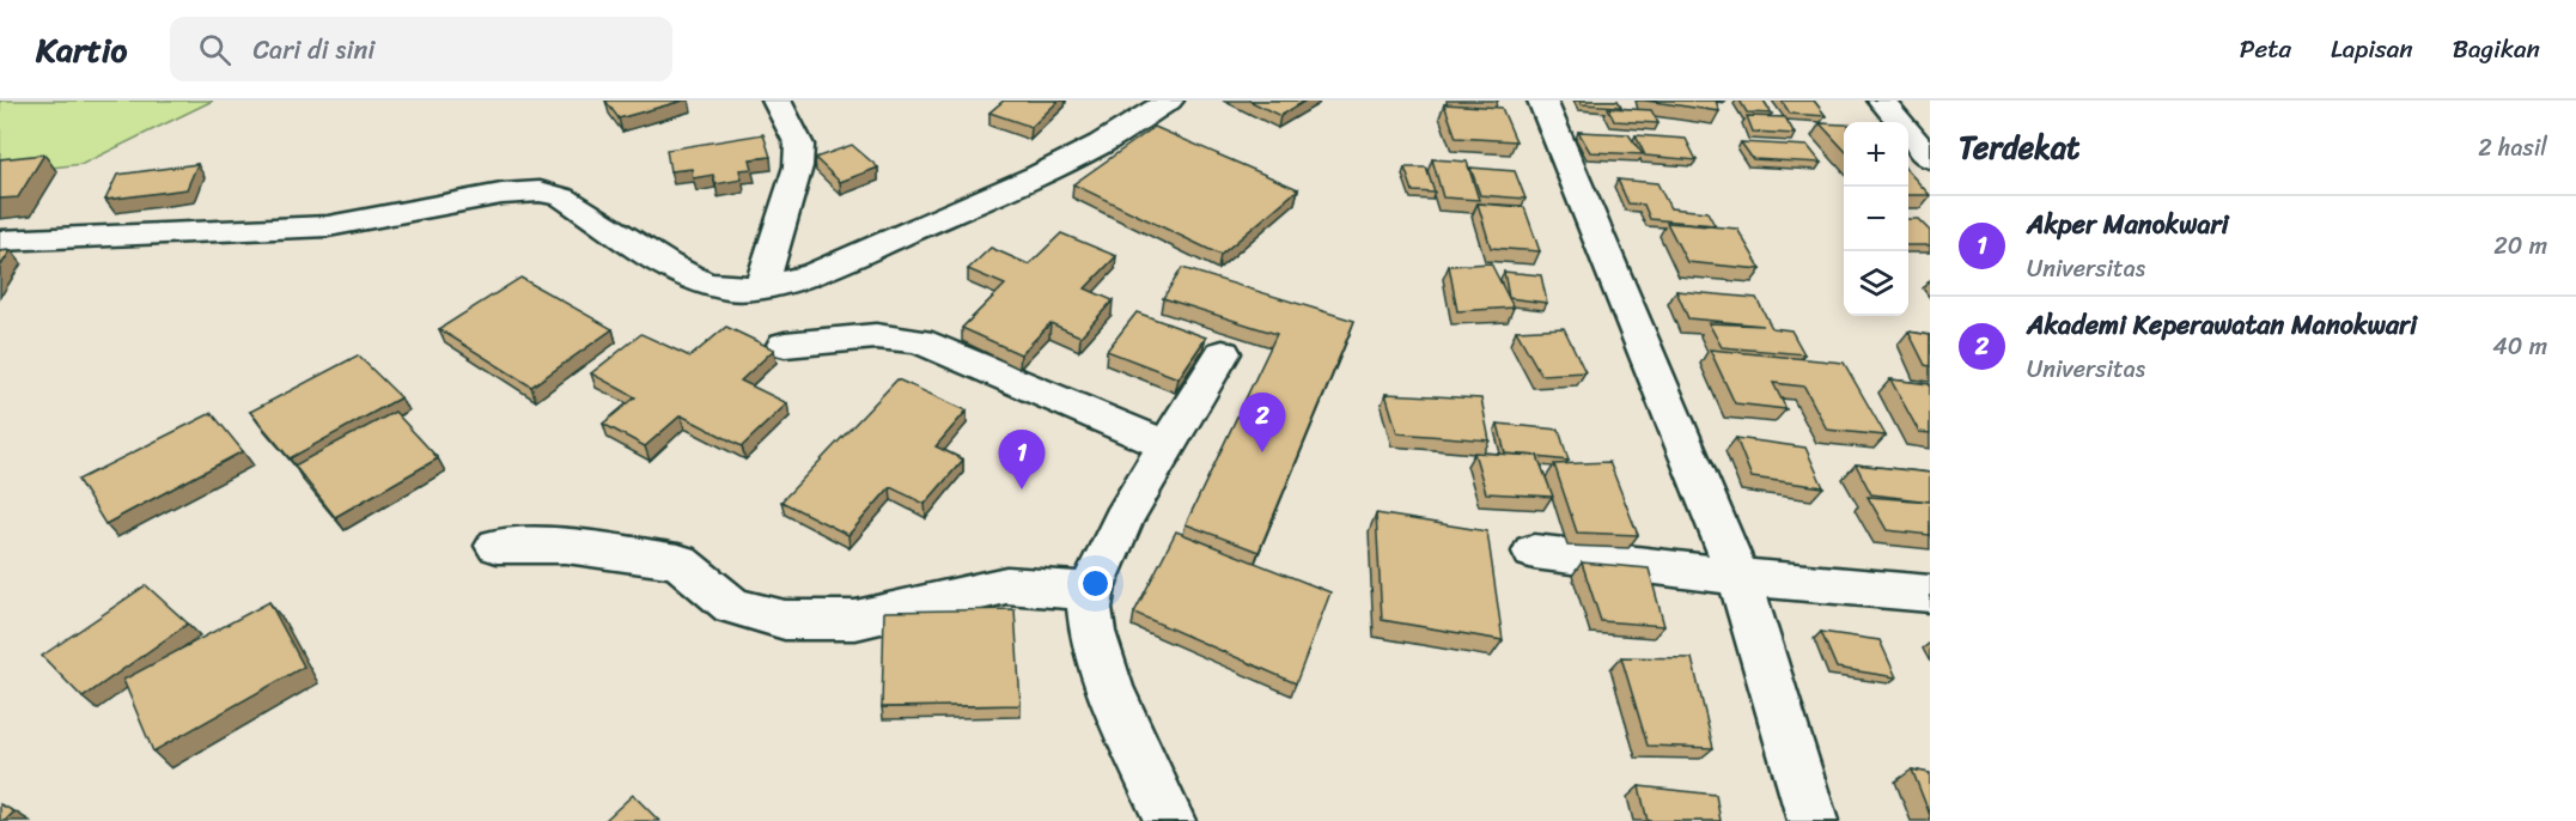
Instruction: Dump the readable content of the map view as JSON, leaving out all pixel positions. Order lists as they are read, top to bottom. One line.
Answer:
{"page":{"header":"Kartio","search":"Cari di sini","nav":["Peta","Lapisan","Bagikan"],"heading":["Terdekat","2 hasil"],"map_buttons":["+","−"],"list":[{"mark":"1","name":"Akper Manokwari","note":"Universitas","value":"20 m"},{"mark":"2","name":"Akademi Keperawatan Manokwari","note":"Universitas","value":"40 m"}],"pins":["2","1"]}}
